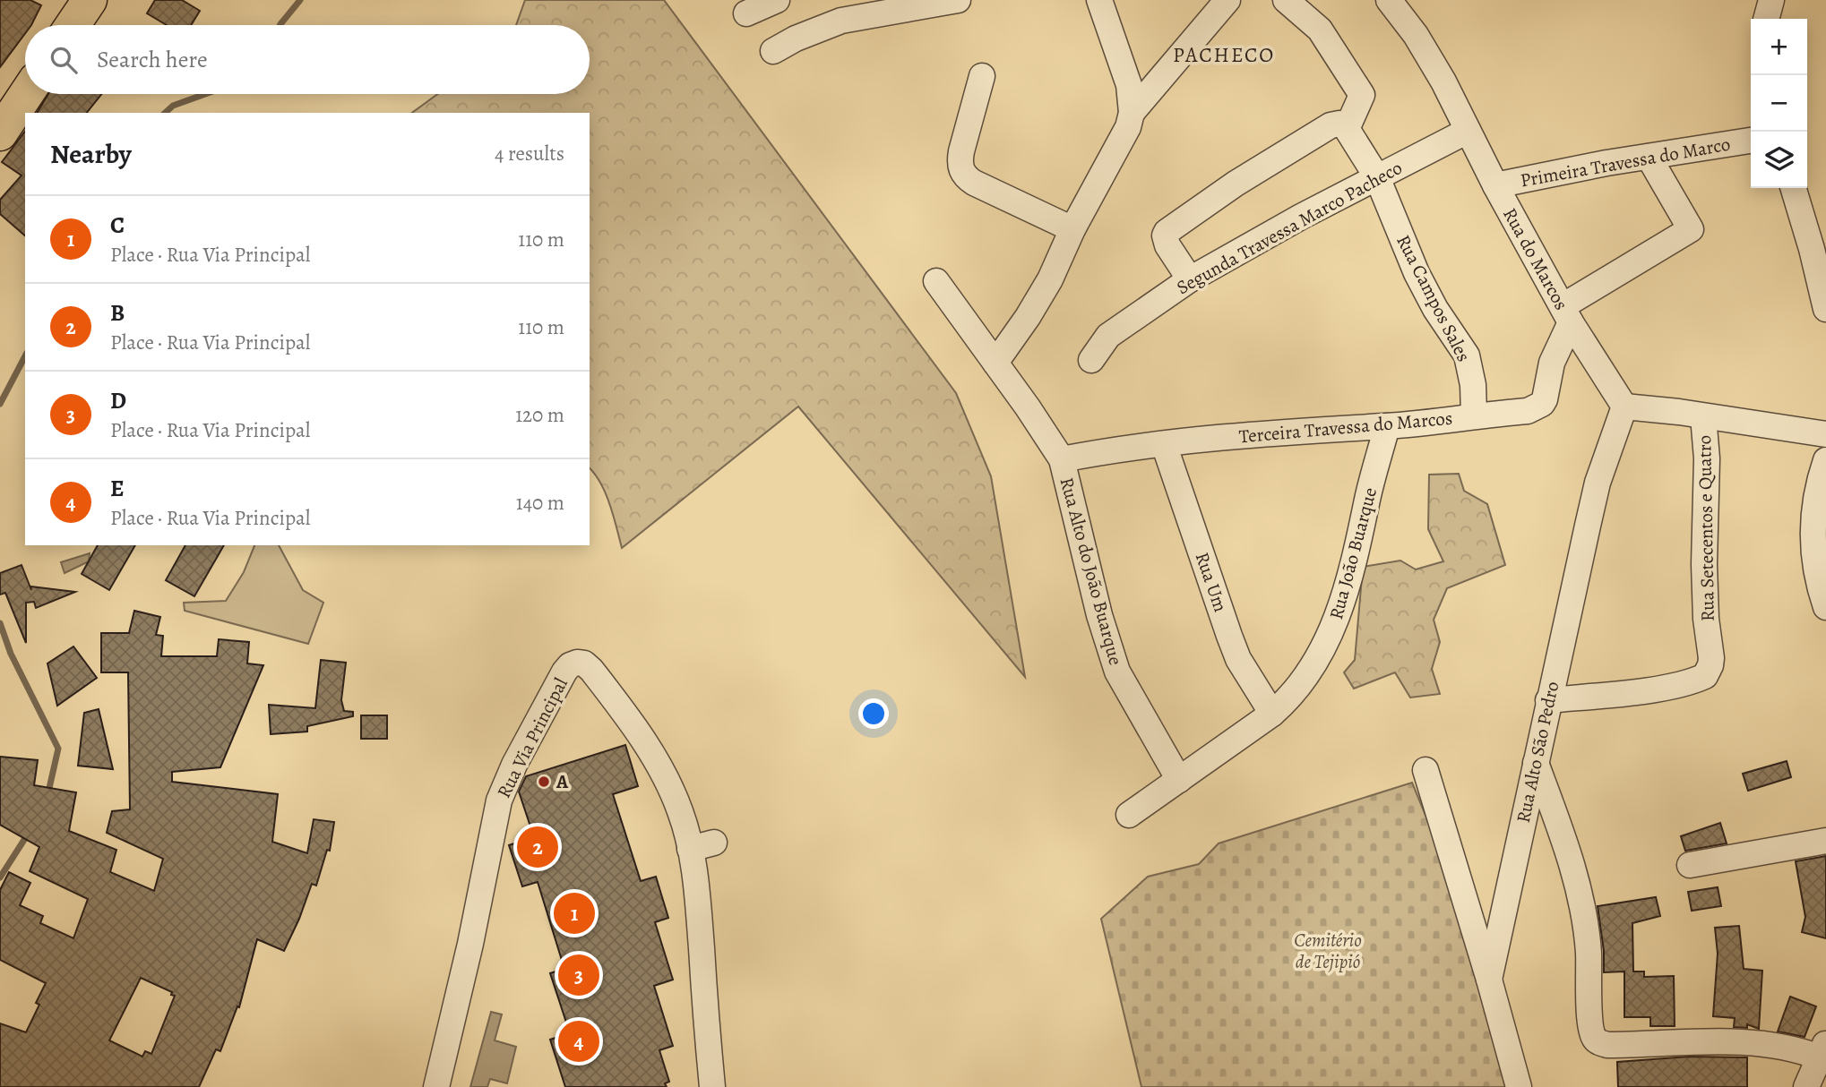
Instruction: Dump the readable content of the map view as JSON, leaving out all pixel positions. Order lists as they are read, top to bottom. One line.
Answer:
{"streets":{"street":["Primeira Travessa do Marco","Segunda Travessa Marco Pacheco","Rua do Marcos","Rua Campos Sales","Terceira Travessa do Marcos","Rua Setecentos e Quatro","Rua João Buarque","Rua Alto do João Buarque","Rua Um","Rua Via Principal","Rua Alto São Pedro"]},"crossings":[["Primeira Travessa do Marco","Rua do Marcos"],["Segunda Travessa Marco Pacheco","Rua do Marcos"],["Segunda Travessa Marco Pacheco","Rua Campos Sales"],["Rua do Marcos","Terceira Travessa do Marcos"],["Rua do Marcos","Rua Alto São Pedro"],["Rua Campos Sales","Terceira Travessa do Marcos"],["Terceira Travessa do Marcos","Rua João Buarque"],["Terceira Travessa do Marcos","Rua Alto do João Buarque"],["Terceira Travessa do Marcos","Rua Um"],["Rua Setecentos e Quatro","Rua Alto São Pedro"],["Rua João Buarque","Rua Alto do João Buarque"],["Rua João Buarque","Rua Um"]],"districts":["PACHECO"],"parks":["Cemitério de Tejipió"],"places":["A"],"page":{"map_buttons":["+","−"],"search":"Search here","heading":["Nearby","4 results"],"list":[{"mark":"1","name":"C","note":"Place · Rua Via Principal","value":"110 m"},{"mark":"2","name":"B","note":"Place · Rua Via Principal","value":"110 m"},{"mark":"3","name":"D","note":"Place · Rua Via Principal","value":"120 m"},{"mark":"4","name":"E","note":"Place · Rua Via Principal","value":"140 m"}],"pins":["2","1","3","4"]}}
